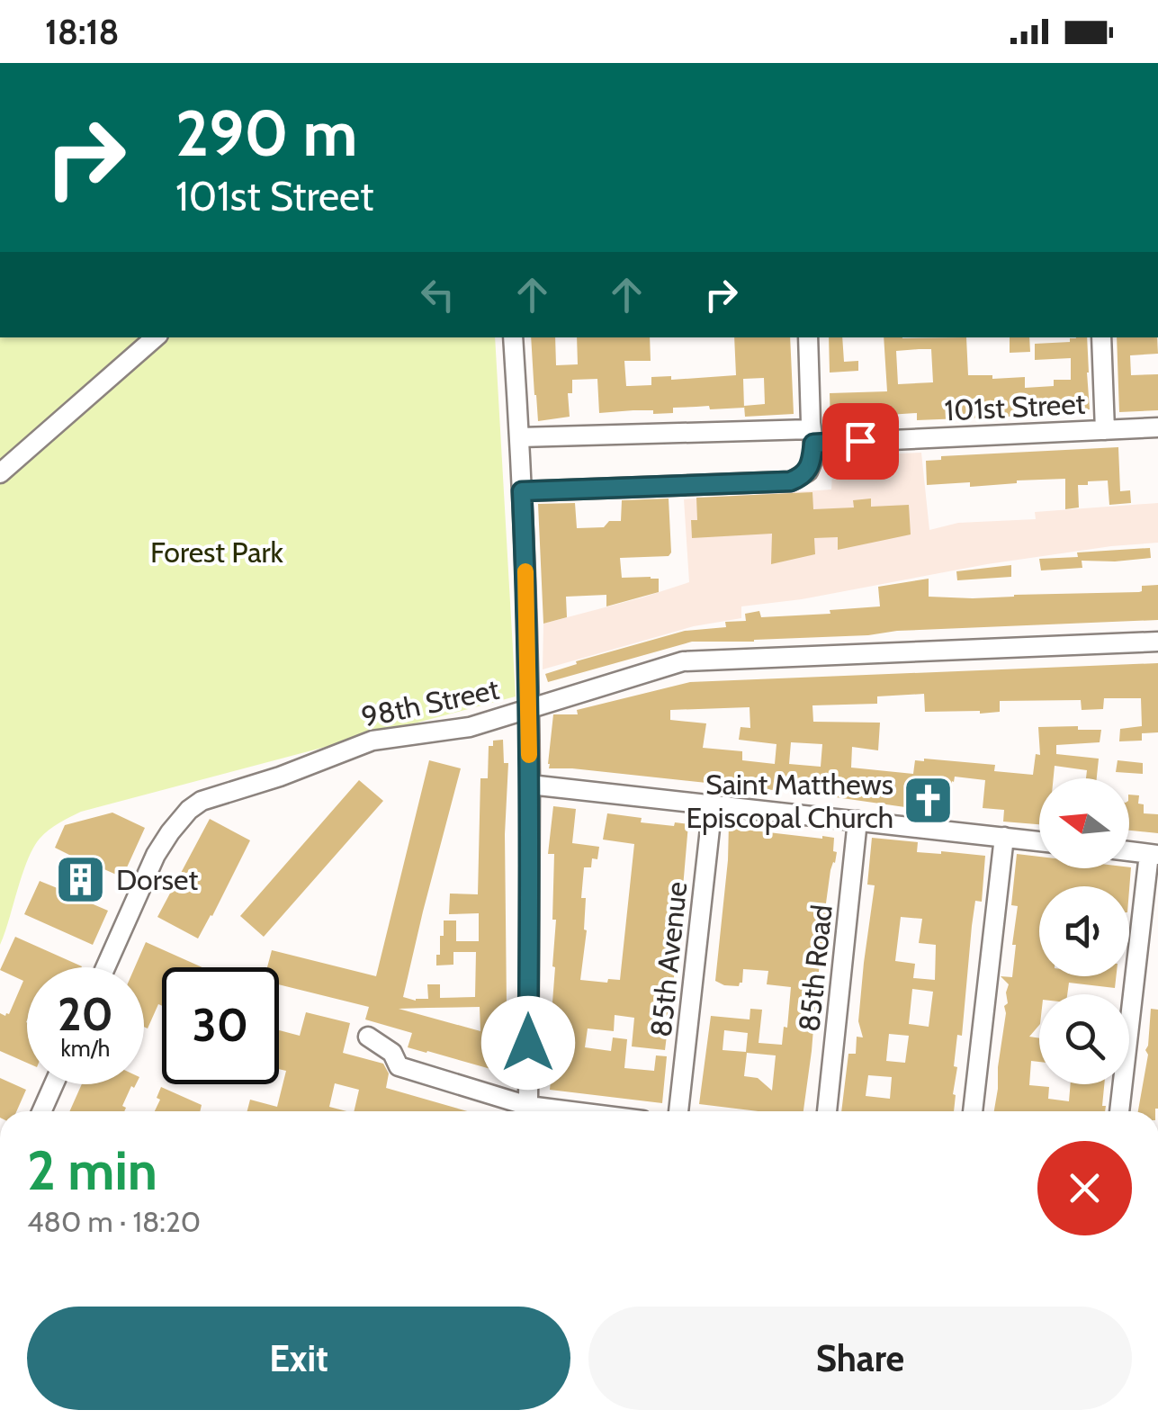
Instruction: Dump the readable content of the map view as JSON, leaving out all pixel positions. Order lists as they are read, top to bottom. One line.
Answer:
{"streets":{"street":["101st Street","98th Street","85th Avenue","85th Road"]},"parks":["Forest Park"],"places":{"church":["Saint Matthews Episcopal Church"],"building":["Dorset"]},"north":"left","page":{"status":"18:18","turn":["290 m","101st Street"],"speed":"20 km/h","limit":"30","heading":["2 min","480 m · 18:20"],"buttons":["Exit","Share"]}}
